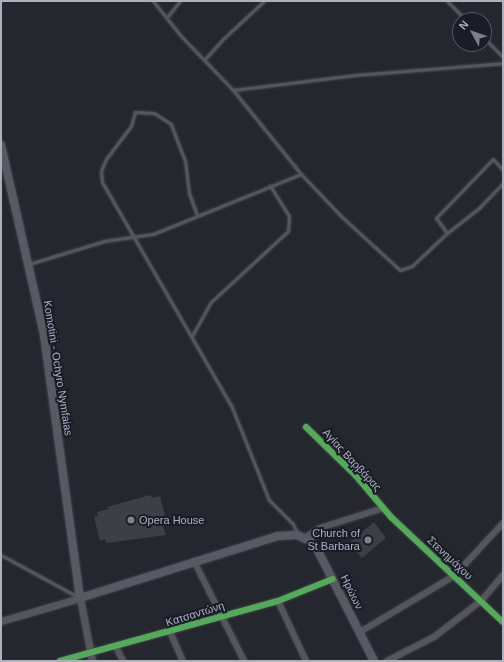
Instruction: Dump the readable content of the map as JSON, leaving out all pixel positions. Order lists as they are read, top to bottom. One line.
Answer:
{"streets":{"main road":["Komotini - Ochyro Nymfaias","Αγίας Βαρβάρας","Ηρώων"],"street":["Στενημάχου","Κατσαντώνη"]},"crossings":[["Komotini - Ochyro Nymfaias","Αγίας Βαρβάρας"],["Αγίας Βαρβάρας","Στενημάχου"],["Αγίας Βαρβάρας","Ηρώων"],["Ηρώων","Κατσαντώνη"]],"places":["Opera House","Church of St Barbara"],"north":"top left"}
